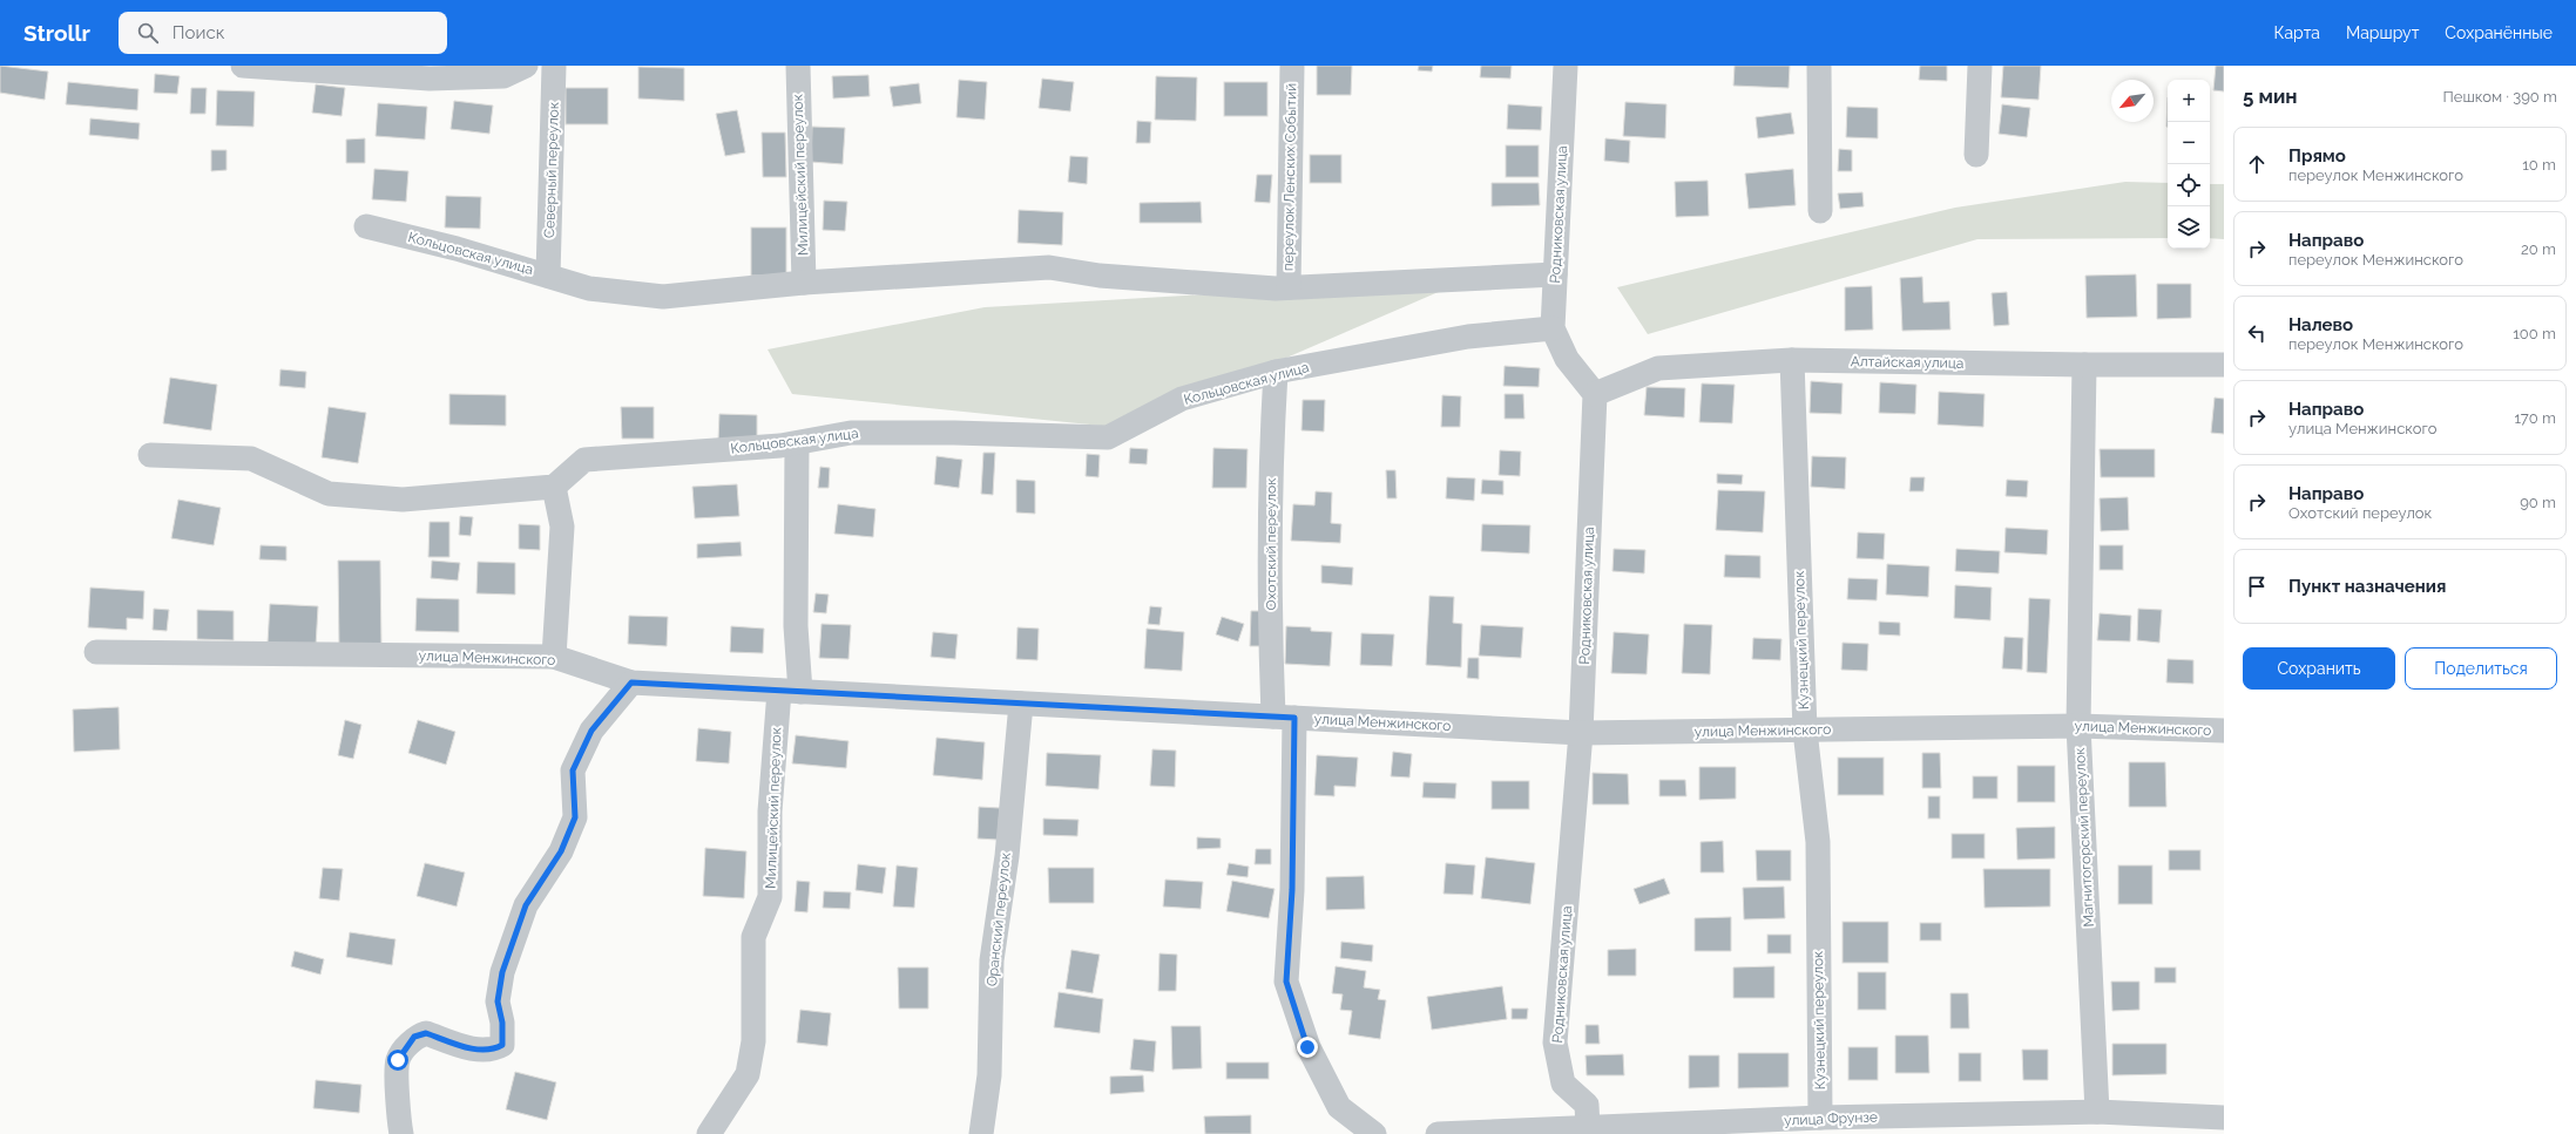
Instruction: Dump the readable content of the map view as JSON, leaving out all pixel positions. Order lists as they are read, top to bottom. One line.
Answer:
{"streets":{"street":["Северный переулок","Милицейский переулок","переулок Ленских Событий","Родниковская улица","Кольцовская улица","Алтайская улица","Охотский переулок","Кузнецкий переулок","улица Менжинского","Магнитогорский переулок","Оранский переулок","улица Фрунзе"]},"crossings":[["Северный переулок","Кольцовская улица"],["Милицейский переулок","Кольцовская улица"],["Милицейский переулок","улица Менжинского"],["переулок Ленских Событий","Кольцовская улица"],["Родниковская улица","Кольцовская улица"],["Родниковская улица","Алтайская улица"],["Родниковская улица","улица Менжинского"],["Родниковская улица","улица Фрунзе"],["Кольцовская улица","Охотский переулок"],["Алтайская улица","Кузнецкий переулок"],["Алтайская улица","Магнитогорский переулок"],["Охотский переулок","улица Менжинского"],["Кузнецкий переулок","улица Менжинского"],["Кузнецкий переулок","улица Фрунзе"],["улица Менжинского","Магнитогорский переулок"],["улица Менжинского","Оранский переулок"],["Магнитогорский переулок","улица Фрунзе"]],"north":"bottom left","page":{"header":"Strollr","search":"Поиск","nav":["Карта","Маршрут","Сохранённые"],"heading":["5 мин","Пешком · 390 m"],"map_buttons":["+","−"],"list":[["Прямо","переулок Менжинского","10 m"],["Направо","переулок Менжинского","20 m"],["Налево","переулок Менжинского","100 m"],["Направо","улица Менжинского","170 m"],["Направо","Охотский переулок","90 m"],"Пункт назначения"],"buttons":["Сохранить","Поделиться"]}}
